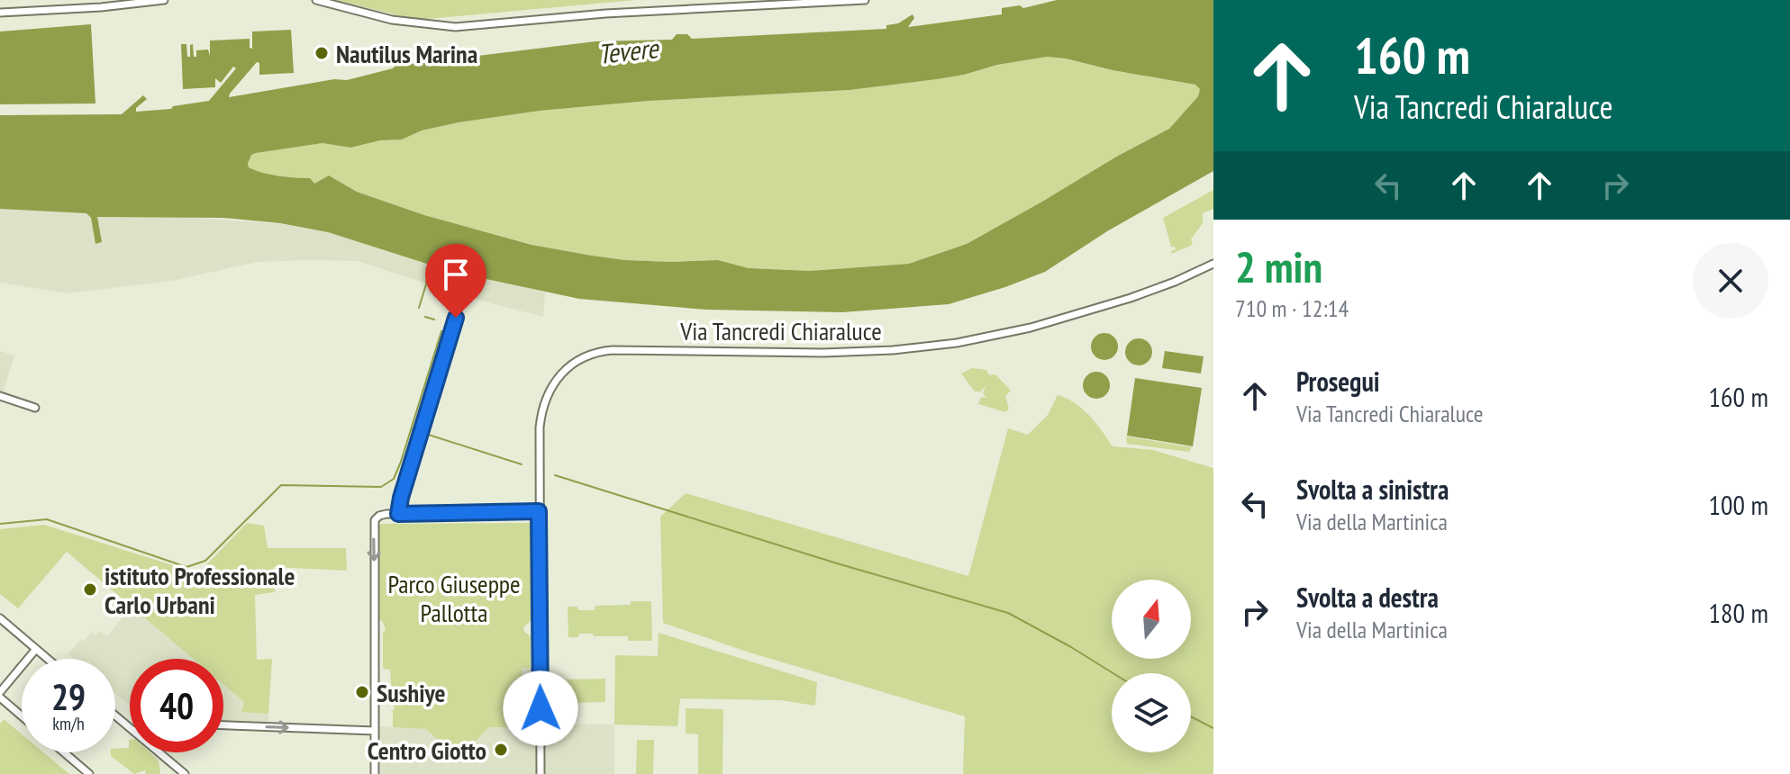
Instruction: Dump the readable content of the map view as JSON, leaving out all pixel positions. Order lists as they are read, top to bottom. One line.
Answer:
{"streets":{"street":["Via Tancredi Chiaraluce"]},"water":["Tevere"],"parks":["Parco Giuseppe Pallotta"],"places":["Nautilus Marina","istituto Professionale Carlo Urbani","Sushiye","Centro Giotto"],"north":"top","page":{"turn":["160 m","Via Tancredi Chiaraluce"],"heading":["2 min","710 m · 12:14"],"list":[{"name":"Prosegui","note":"Via Tancredi Chiaraluce","value":"160 m"},{"name":"Svolta a sinistra","note":"Via della Martinica","value":"100 m"},{"name":"Svolta a destra","note":"Via della Martinica","value":"180 m"}],"speed":"29 km/h","limit":"40"}}
